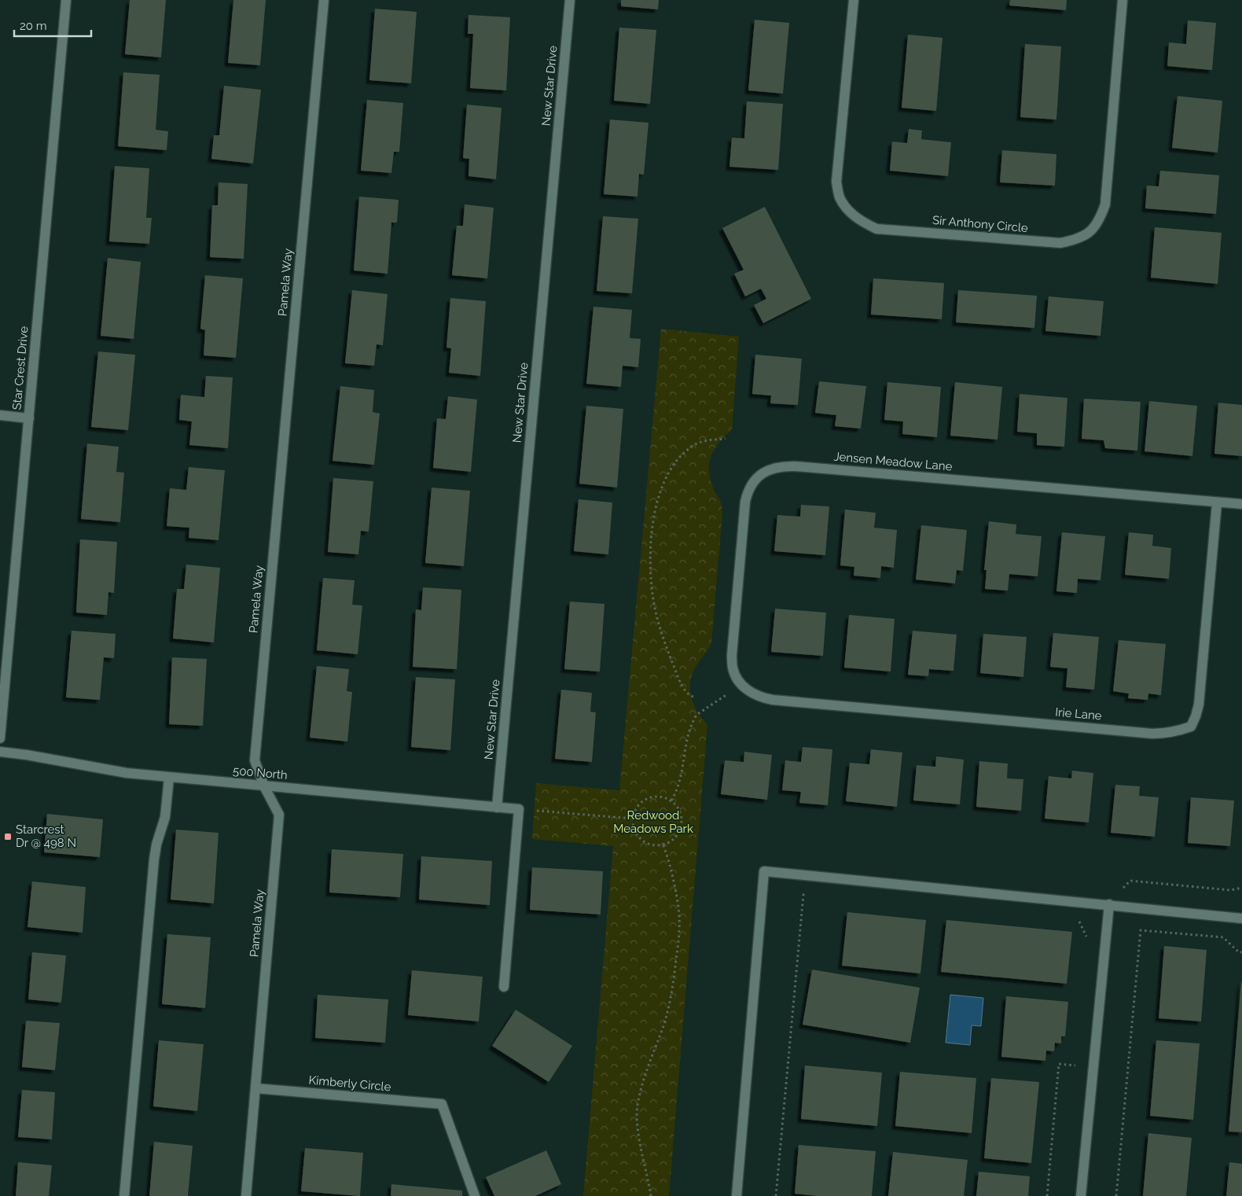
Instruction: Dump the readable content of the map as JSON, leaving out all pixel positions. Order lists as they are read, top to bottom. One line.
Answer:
{"streets":{"street":["New Star Drive","Sir Anthony Circle","Pamela Way","Star Crest Drive","Jensen Meadow Lane","Irie Lane","500 North","Kimberly Circle"]},"crossings":[["New Star Drive","500 North"],["Pamela Way","500 North"],["Pamela Way","Kimberly Circle"],["Jensen Meadow Lane","Irie Lane"]],"parks":["Redwood Meadows Park"],"places":{"transit":["Starcrest Dr @ 498 N"]},"scale_bar":"20 m"}
